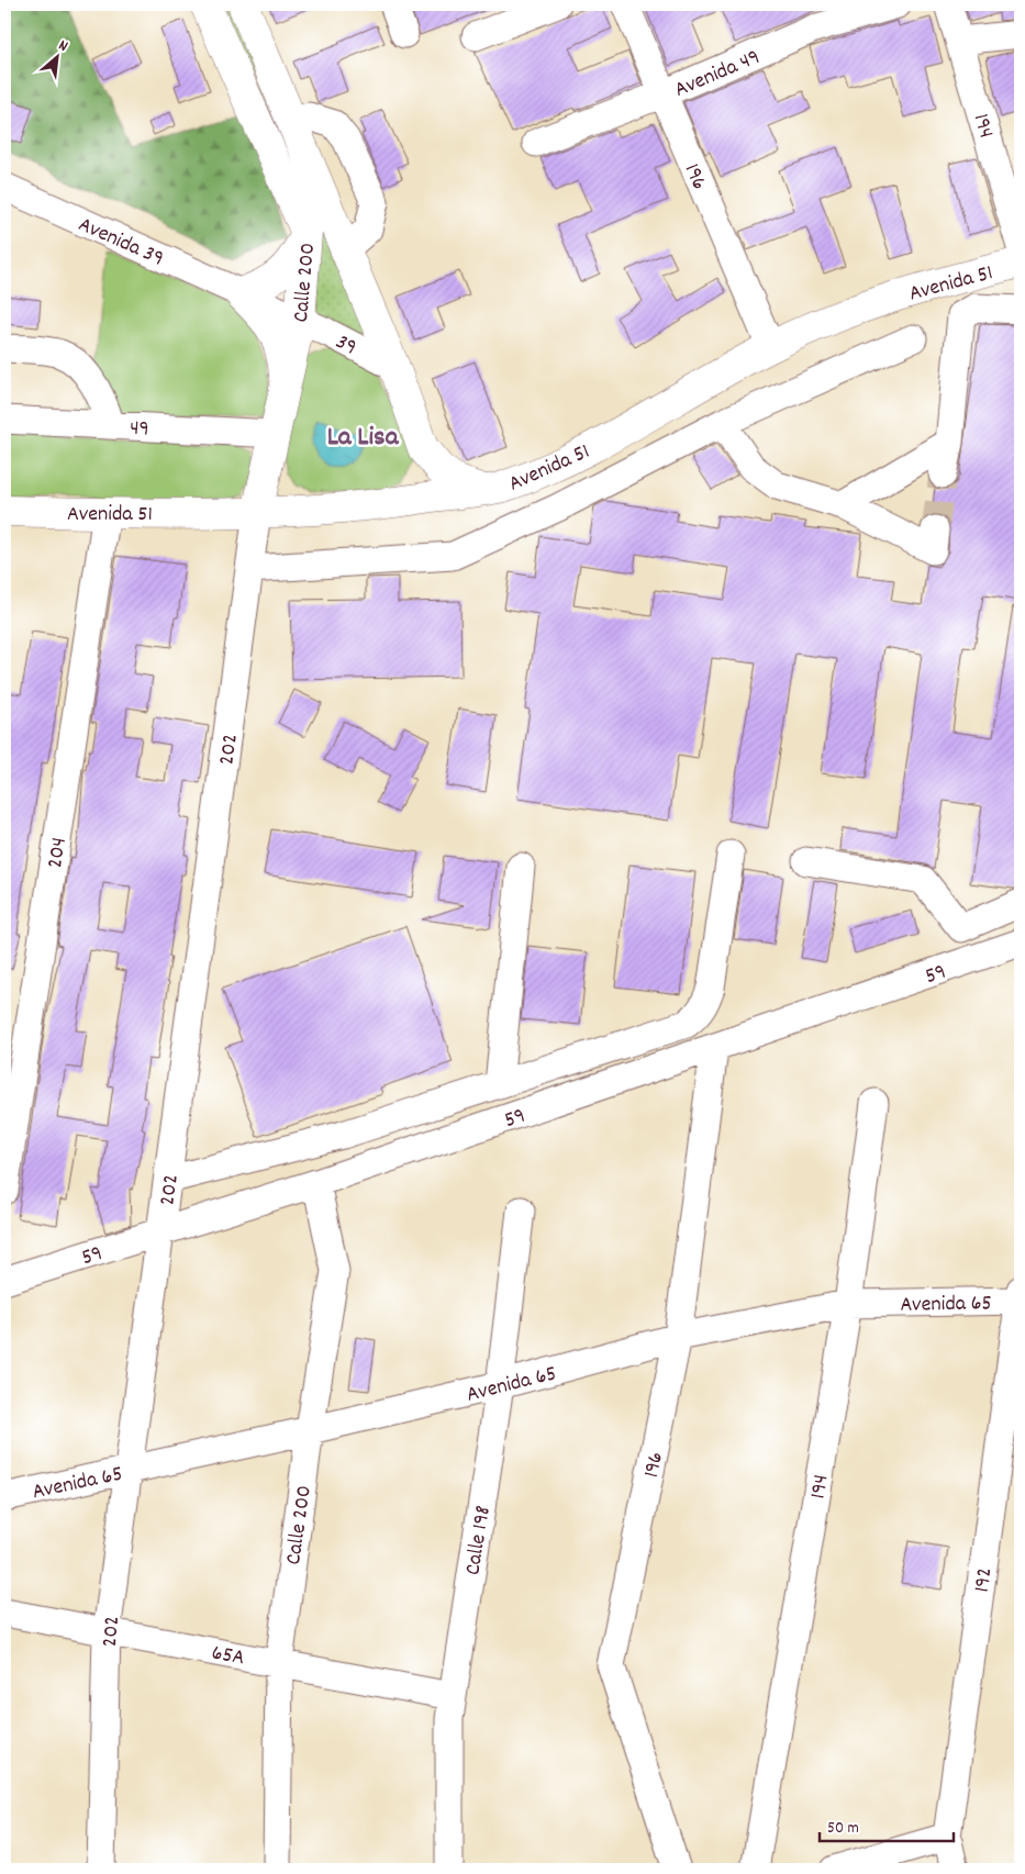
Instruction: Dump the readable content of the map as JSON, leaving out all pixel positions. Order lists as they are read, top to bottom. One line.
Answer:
{"streets":{"main road":["Avenida 51","Calle 200"],"street":["Avenida 49","194","196","Avenida 39","39","49","202","204","59","Avenida 65","Calle 198","192","65A"]},"crossings":[["Avenida 49","196"],["194","Avenida 65"],["196","Avenida 51"],["196","59"],["196","Avenida 65"],["Avenida 39","39"],["Avenida 51","Calle 200"],["Avenida 51","202"],["Avenida 51","204"],["Calle 200","39"],["Calle 200","49"],["Calle 200","202"],["Calle 200","59"],["Calle 200","Avenida 65"],["Calle 200","65A"],["202","59"],["202","Avenida 65"],["202","65A"],["Avenida 65","Calle 198"],["Avenida 65","192"],["Calle 198","65A"]],"districts":["La Lisa"],"scale_bar":"50 m","north":"top right"}
